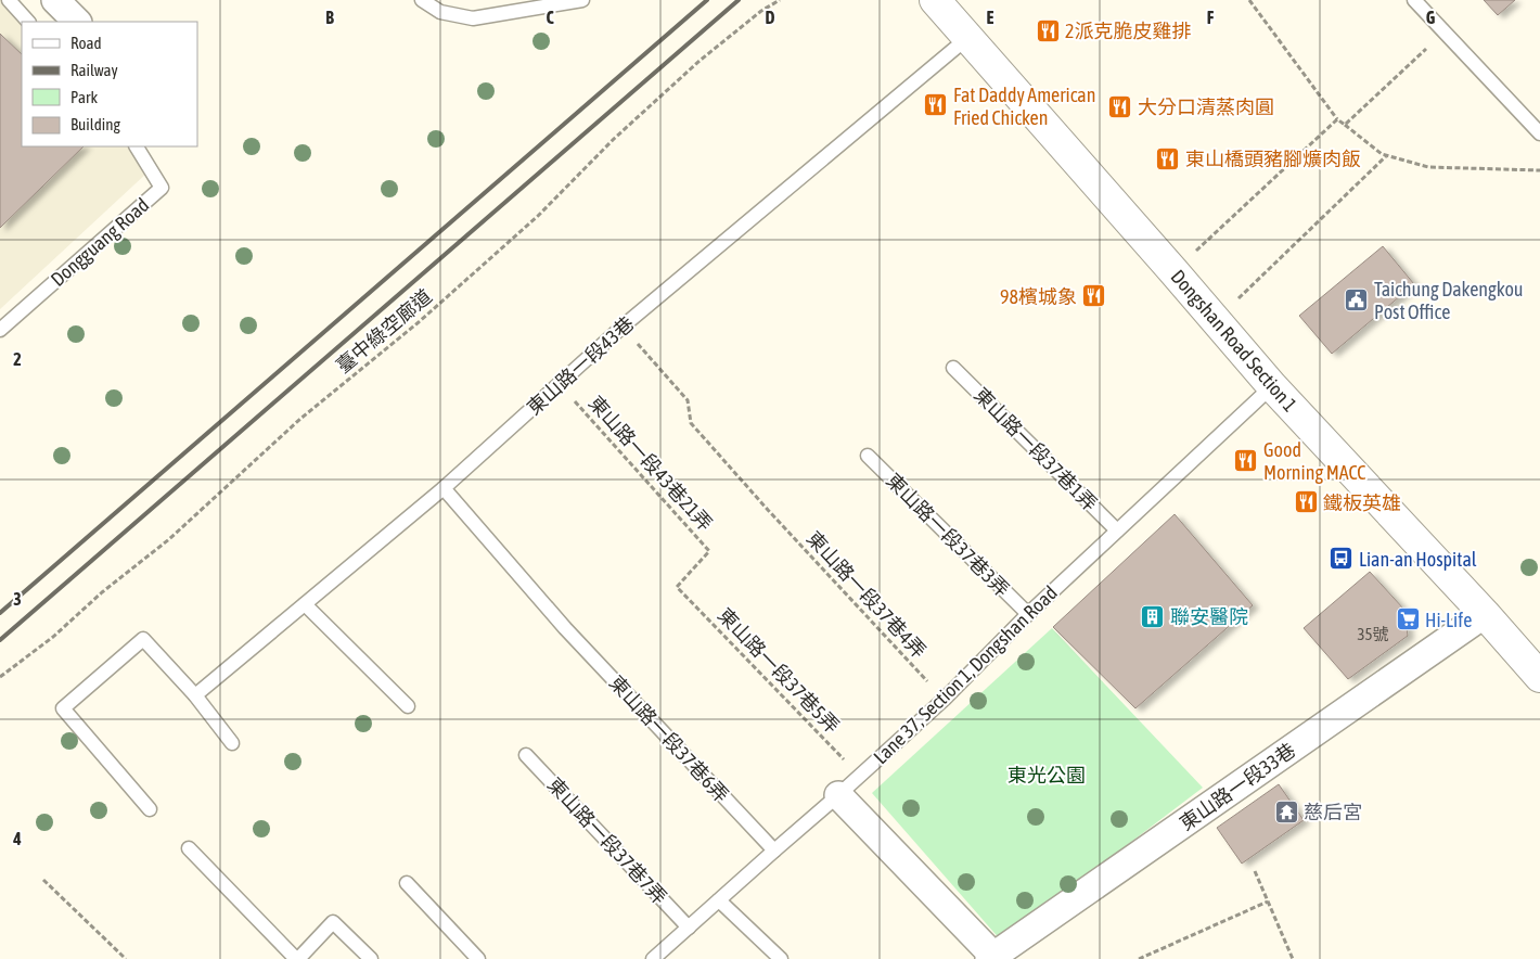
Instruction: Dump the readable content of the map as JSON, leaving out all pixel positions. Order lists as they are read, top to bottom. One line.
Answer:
{"streets":{"main road":["Dongshan Road Section 1"],"street":["東山路一段33巷"],"lane":["Dongguang Road","東山路一段43巷","東山路一段37巷1弄","東山路一段37巷3弄","Lane 37, Section 1, Dongshan Road","東山路一段37巷6弄","東山路一段37巷7弄"],"path":["臺中綠空廊道","東山路一段43巷21弄","東山路一段37巷4弄","東山路一段37巷5弄"]},"crossings":[["Dongshan Road Section 1","東山路一段43巷"],["Dongshan Road Section 1","Lane 37, Section 1, Dongshan Road"],["Dongshan Road Section 1","東山路一段33巷"],["東山路一段43巷","東山路一段43巷21弄"],["東山路一段43巷","東山路一段37巷4弄"],["東山路一段43巷","東山路一段37巷6弄"],["東山路一段37巷1弄","Lane 37, Section 1, Dongshan Road"],["東山路一段43巷21弄","東山路一段37巷5弄"],["東山路一段37巷3弄","Lane 37, Section 1, Dongshan Road"],["東山路一段37巷4弄","Lane 37, Section 1, Dongshan Road"],["東山路一段37巷5弄","Lane 37, Section 1, Dongshan Road"],["Lane 37, Section 1, Dongshan Road","東山路一段37巷6弄"],["Lane 37, Section 1, Dongshan Road","東山路一段37巷7弄"]],"parks":["東光公園"],"places":{"restaurant":["2派克脆皮雞排","Fat Daddy American Fried Chicken","大分口清蒸肉圓","東山橋頭豬腳爌肉飯","98檳城象","Good Morning MACC","鐵板英雄"],"public building":["Taichung Dakengkou Post Office"],"bus stop":["Lian-an Hospital"],"building":["聯安醫院"],"supermarket":["Hi-Life"],"temple":["慈后宮"]},"house_numbers":["35號"],"legend":["Road","Railway","Park","Building"],"grid":{"columns":["B","C","D","E","F","G"],"rows":["2","3","4"]}}
